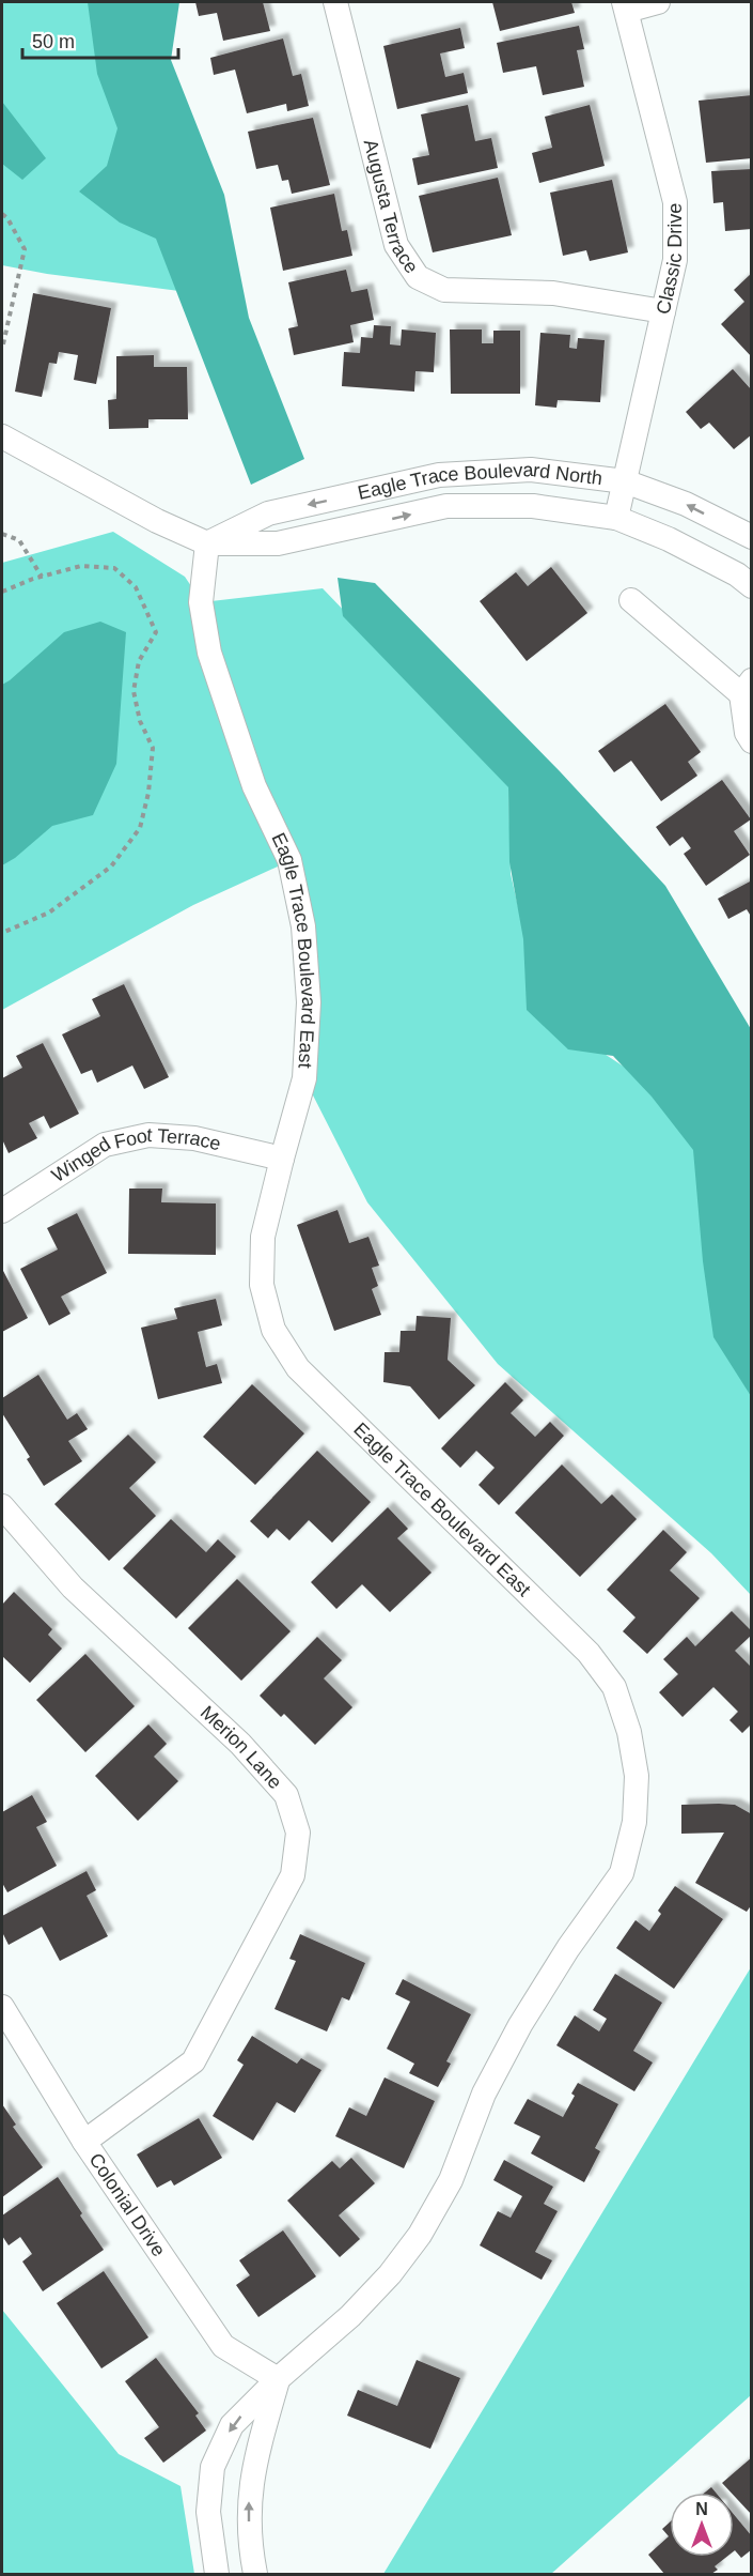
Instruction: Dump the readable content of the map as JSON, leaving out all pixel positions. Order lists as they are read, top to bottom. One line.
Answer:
{"streets":{"street":["Augusta Terrace","Classic Drive","Eagle Trace Boulevard North","Eagle Trace Boulevard East","Winged Foot Terrace","Merion Lane","Colonial Drive"]},"crossings":[["Augusta Terrace","Classic Drive"],["Classic Drive","Eagle Trace Boulevard North"],["Eagle Trace Boulevard North","Eagle Trace Boulevard East"],["Eagle Trace Boulevard East","Winged Foot Terrace"],["Eagle Trace Boulevard East","Colonial Drive"],["Merion Lane","Colonial Drive"]],"scale_bar":"50 m","north":"top"}
